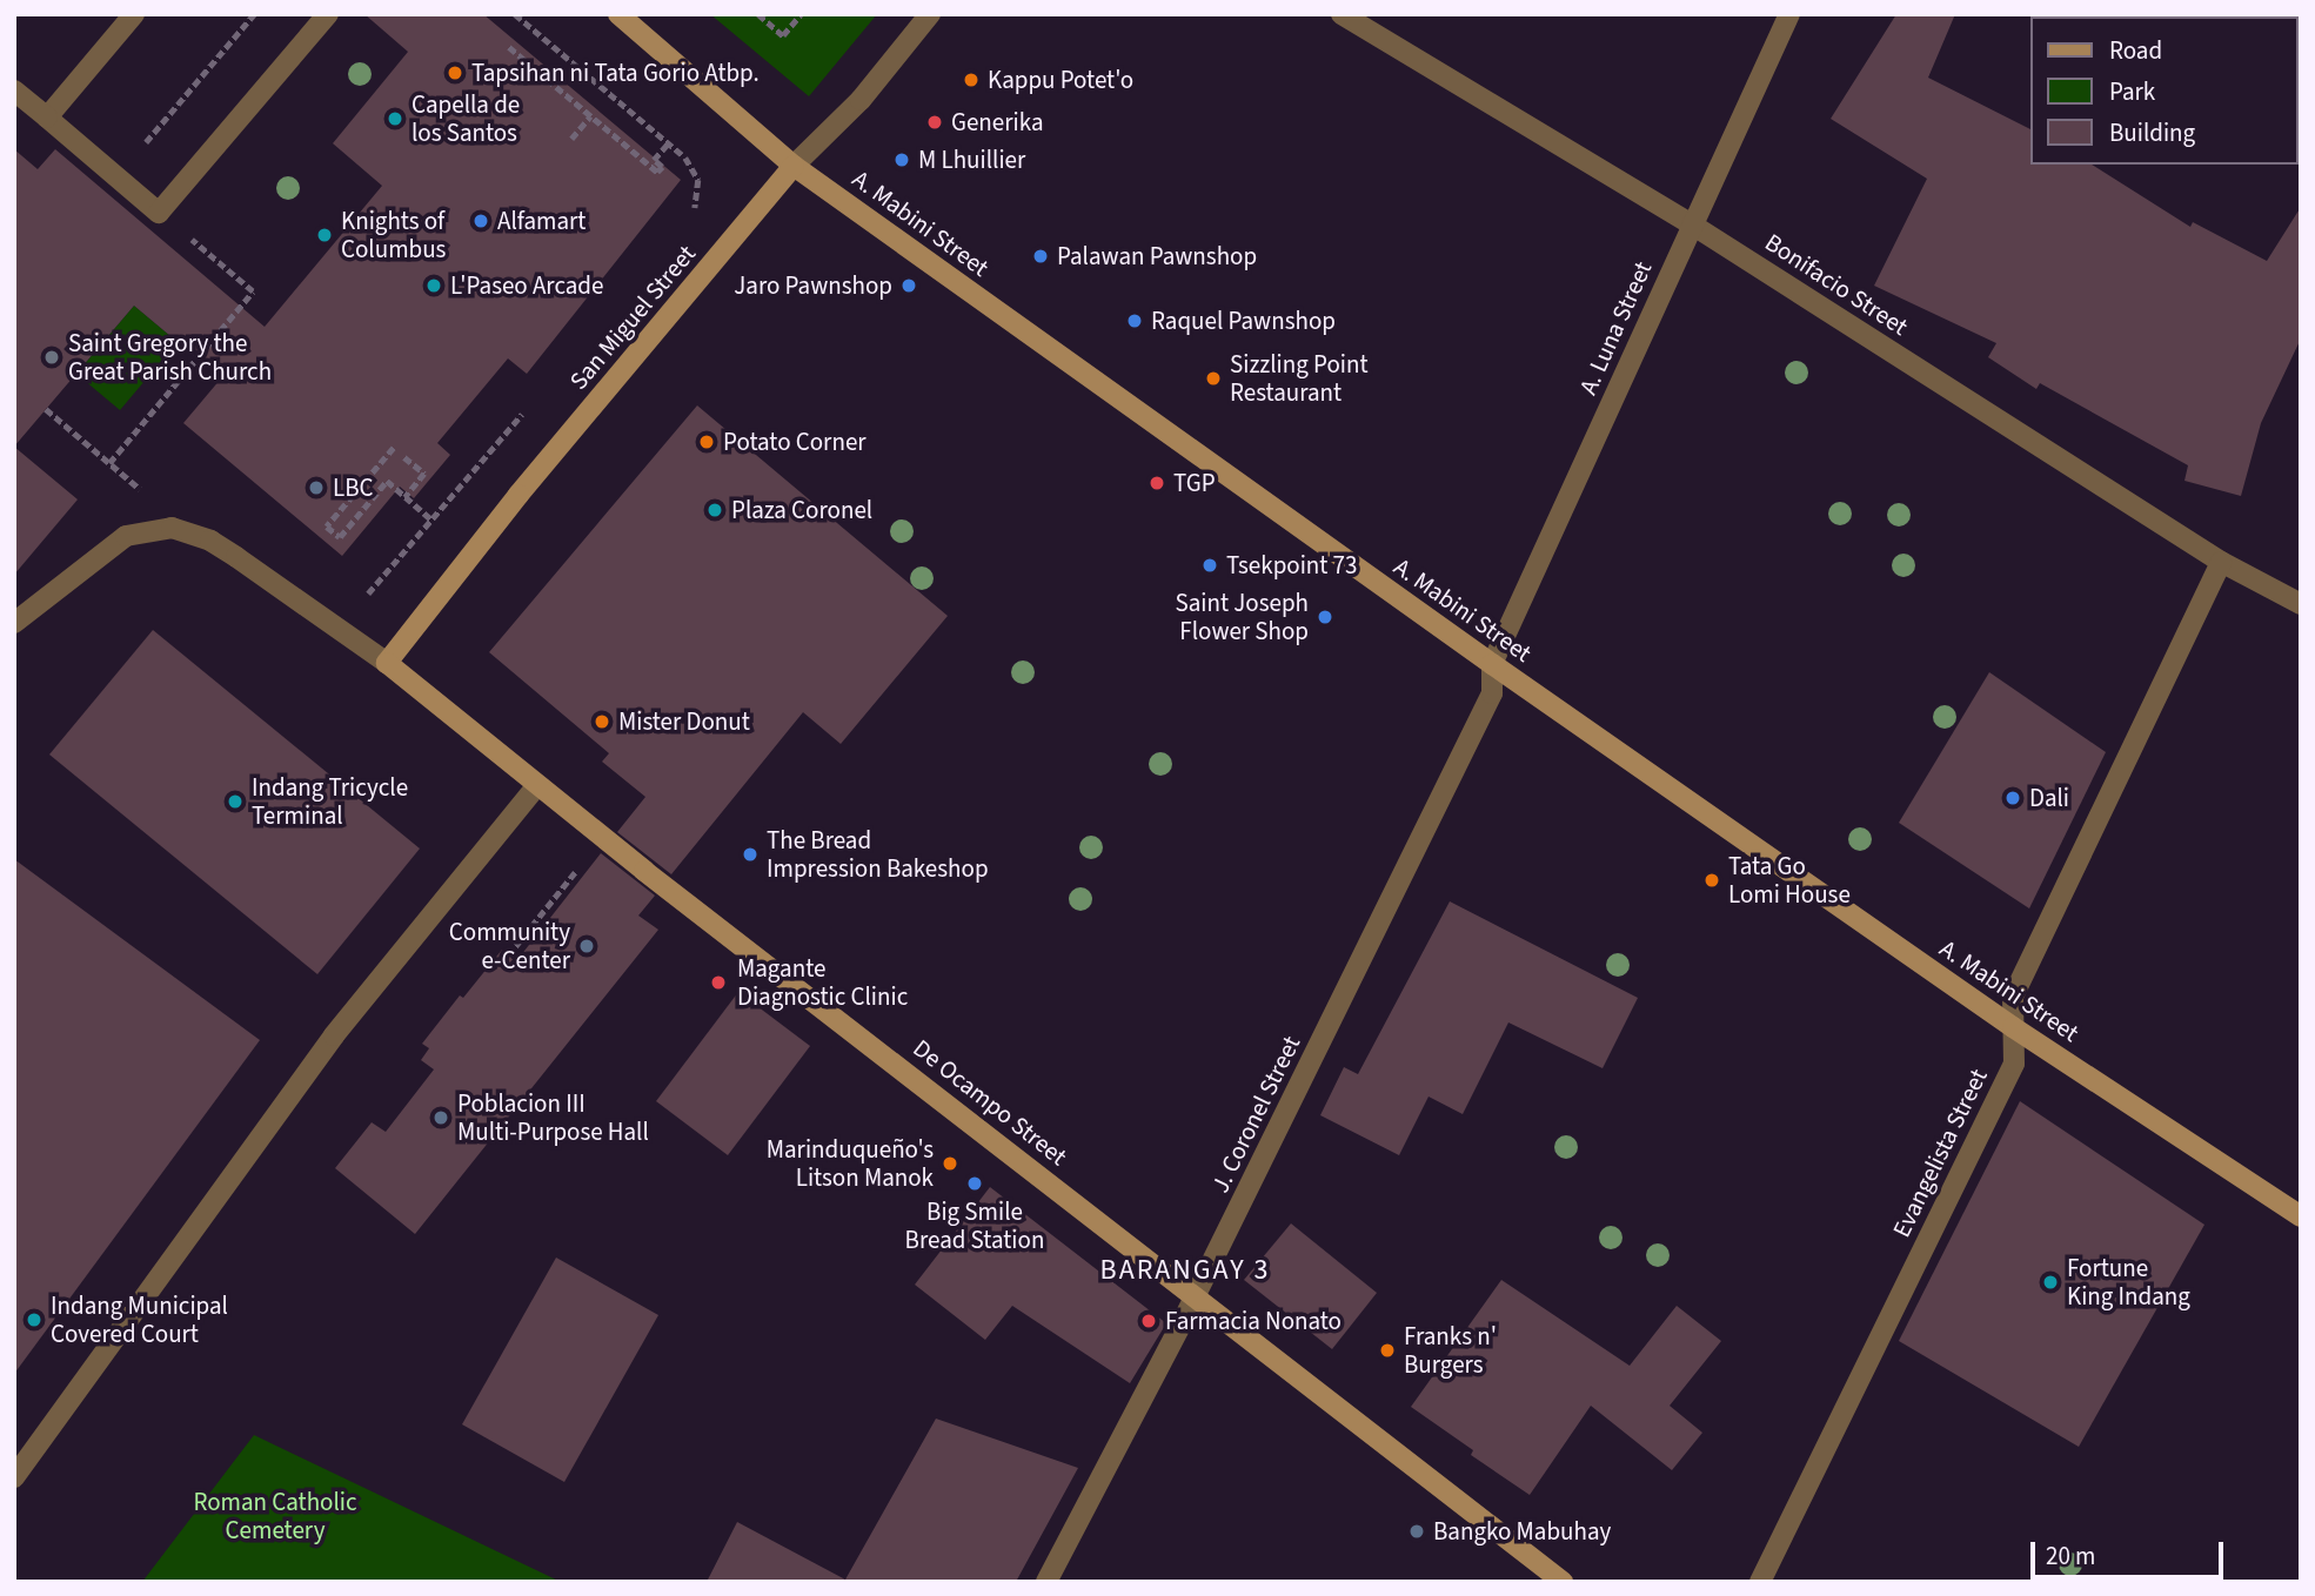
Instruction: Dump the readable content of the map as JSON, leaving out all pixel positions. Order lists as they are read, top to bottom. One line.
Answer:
{"streets":{"main road":["A. Mabini Street","San Miguel Street","De Ocampo Street"],"street":["Bonifacio Street","A. Luna Street","J. Coronel Street","Evangelista Street"]},"crossings":[["A. Mabini Street","San Miguel Street"],["A. Mabini Street","A. Luna Street"],["A. Mabini Street","J. Coronel Street"],["A. Mabini Street","Evangelista Street"],["Bonifacio Street","A. Luna Street"],["Bonifacio Street","Evangelista Street"],["San Miguel Street","De Ocampo Street"],["A. Luna Street","J. Coronel Street"],["De Ocampo Street","J. Coronel Street"]],"districts":["BARANGAY 3"],"parks":["Roman Catholic Cemetery"],"places":["Tapsihan ni Tata Gorio Atbp.","Kappu Potet'o","Capella de los Santos","Generika","M Lhuillier","Alfamart","Knights of Columbus","Palawan Pawnshop","L'Paseo Arcade","Jaro Pawnshop","Raquel Pawnshop","Saint Gregory the Great Parish Church","Sizzling Point Restaurant","Potato Corner","TGP","LBC","Plaza Coronel","Tsekpoint 73","Saint Joseph Flower Shop","Mister Donut","Dali","Indang Tricycle Terminal","The Bread Impression Bakeshop","Tata Go Lomi House","Community e-Center","Magante Diagnostic Clinic","Poblacion III Multi-Purpose Hall","Marinduqueño's Litson Manok","Big Smile Bread Station","Fortune King Indang","Indang Municipal Covered Court","Farmacia Nonato","Franks n' Burgers","Bangko Mabuhay"],"legend":["Road","Park","Building"],"scale_bar":"20 m"}
